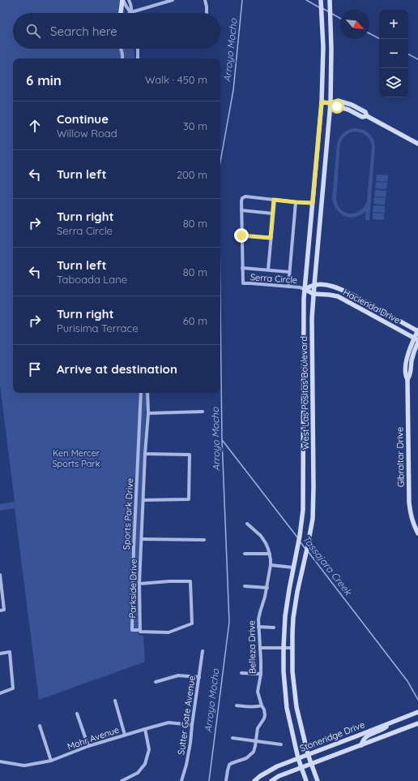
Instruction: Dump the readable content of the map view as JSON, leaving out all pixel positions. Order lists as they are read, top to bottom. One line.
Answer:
{"streets":{"main road":["Hacienda Drive","West Las Positas Boulevard","Gibraltar Drive","Stoneridge Drive"],"street":["Serra Circle","Sports Park Drive","Parkside Drive","Belleza Drive","Sutter Gate Avenue","Mohr Avenue"]},"crossings":[["Serra Circle","Hacienda Drive"],["Serra Circle","West Las Positas Boulevard"],["Hacienda Drive","West Las Positas Boulevard"],["Hacienda Drive","Gibraltar Drive"],["West Las Positas Boulevard","Stoneridge Drive"],["Sports Park Drive","Parkside Drive"],["Sutter Gate Avenue","Mohr Avenue"]],"water":["Arroyo Mocho","Tassajara Creek"],"parks":["Ken Mercer Sports Park"],"north":"bottom right","page":{"map_buttons":["+","−"],"search":"Search here","heading":["6 min","Walk · 450 m"],"list":[["Continue","Willow Road","30 m"],["Turn left","200 m"],["Turn right","Serra Circle","80 m"],["Turn left","Taboada Lane","80 m"],["Turn right","Purisima Terrace","60 m"],"Arrive at destination"]}}
